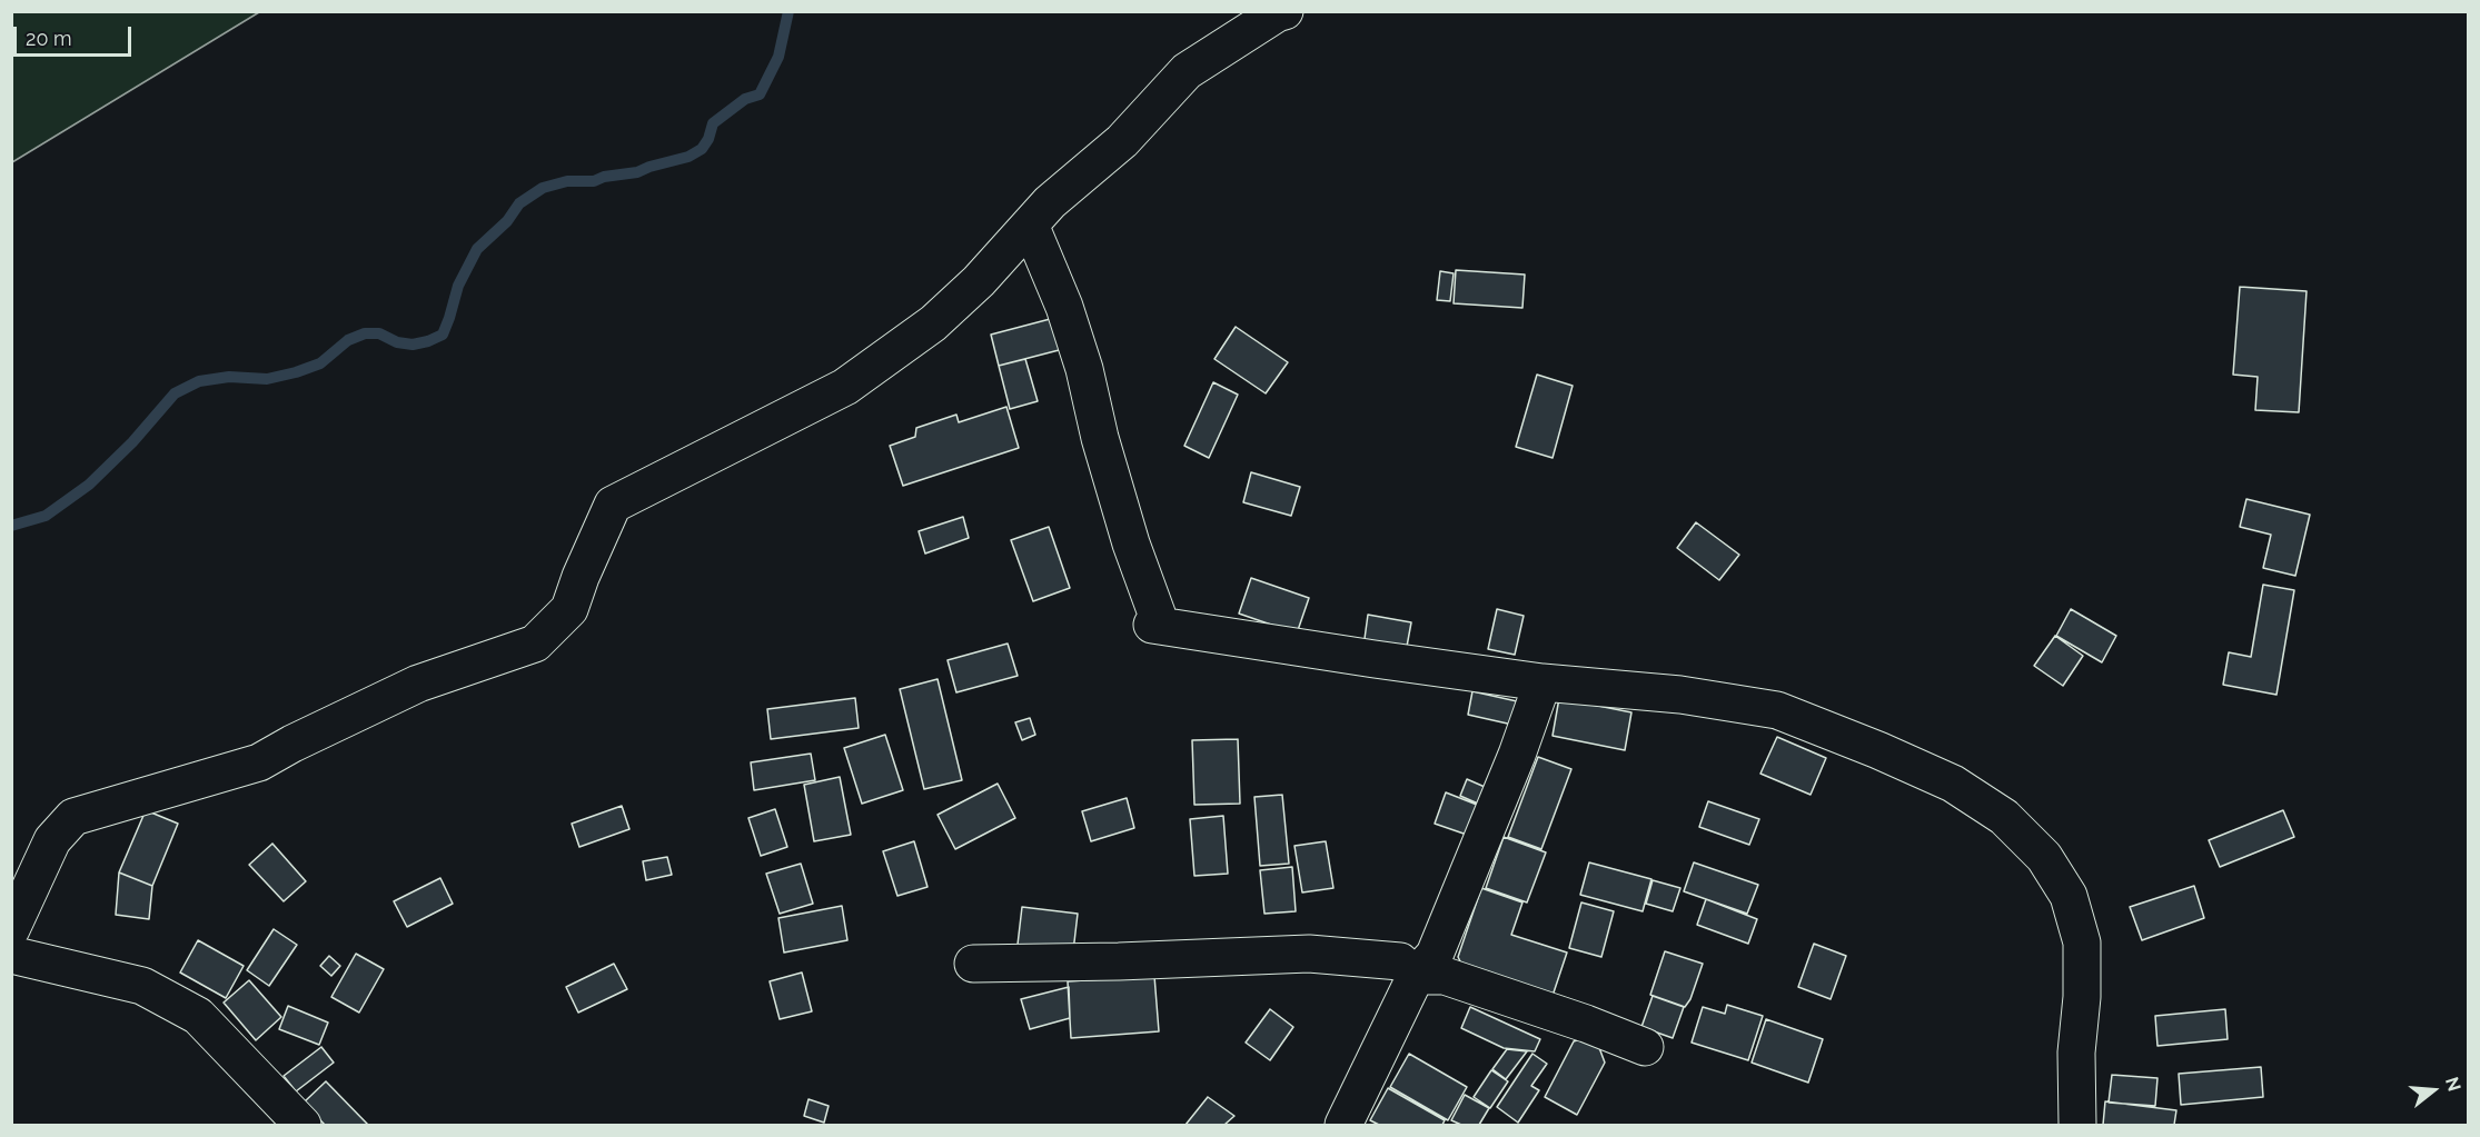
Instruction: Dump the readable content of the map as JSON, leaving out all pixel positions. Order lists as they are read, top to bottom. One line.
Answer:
{"scale_bar":"20 m","north":"right"}
